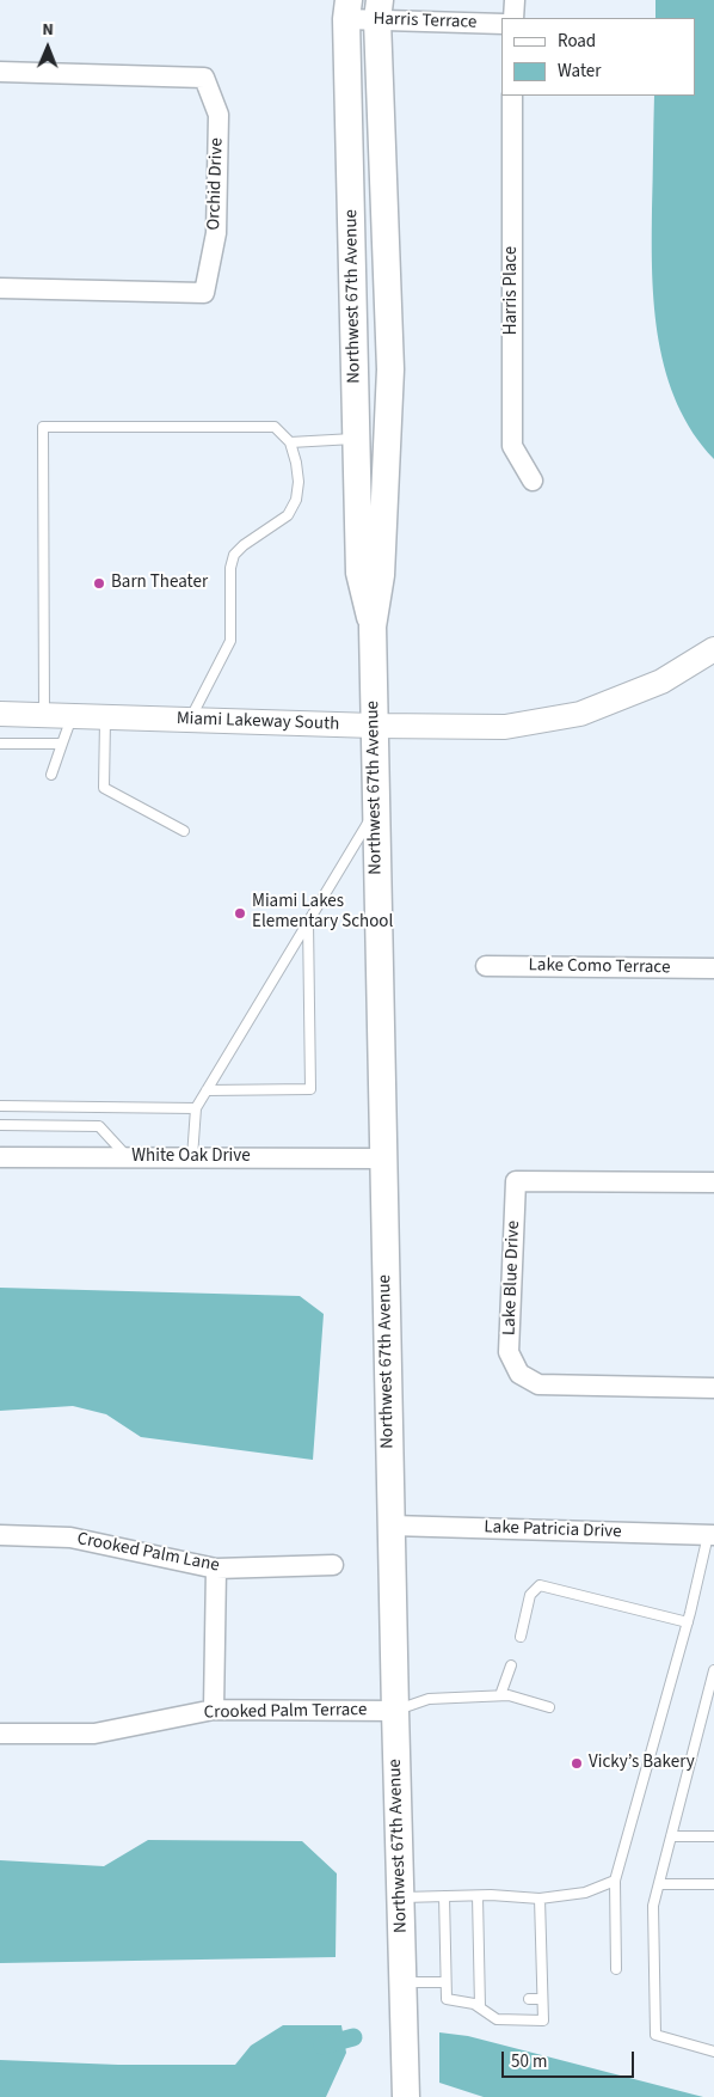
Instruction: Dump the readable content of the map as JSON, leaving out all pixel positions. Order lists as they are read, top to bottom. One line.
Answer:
{"streets":{"main road":["Northwest 67th Avenue"],"street":["Harris Terrace","Orchid Drive","Harris Place","Miami Lakeway South","Lake Como Terrace","White Oak Drive","Lake Blue Drive","Lake Patricia Drive","Crooked Palm Lane","Crooked Palm Terrace"]},"crossings":[["Harris Terrace","Northwest 67th Avenue"],["Northwest 67th Avenue","Miami Lakeway South"],["Northwest 67th Avenue","White Oak Drive"],["Northwest 67th Avenue","Lake Patricia Drive"],["Northwest 67th Avenue","Crooked Palm Terrace"]],"places":["Barn Theater","Miami Lakes Elementary School","Vicky’s Bakery"],"legend":["Road","Water"],"scale_bar":"50 m","north":"top"}
